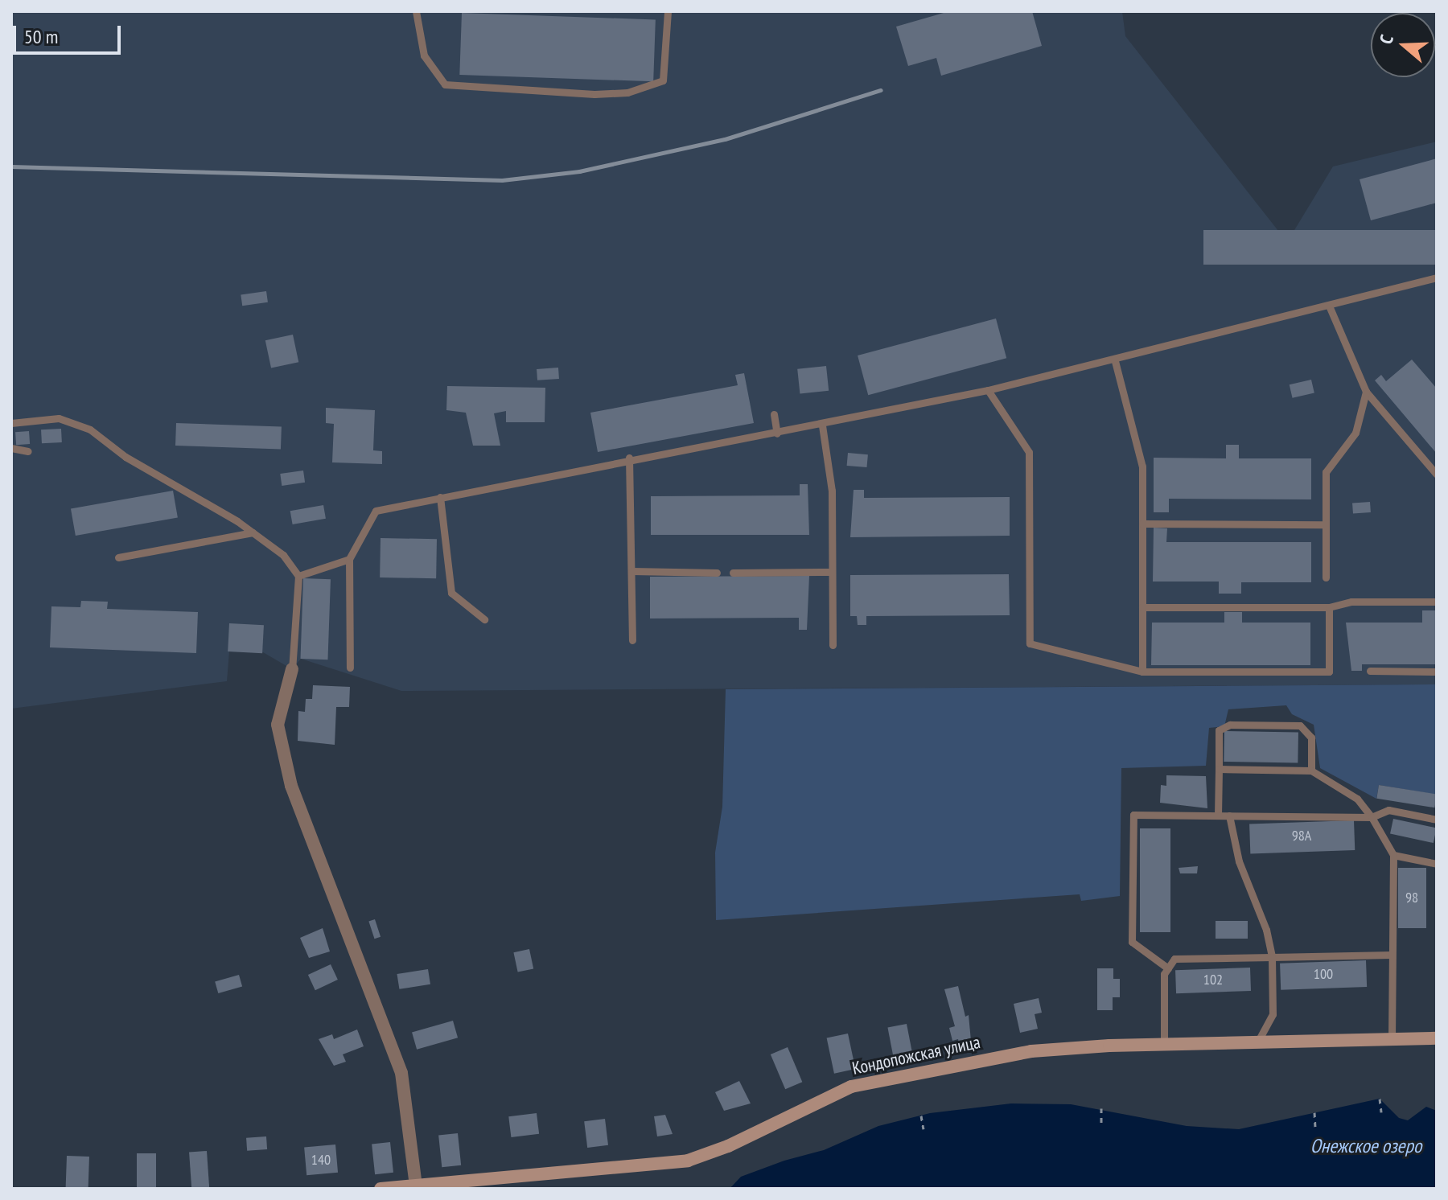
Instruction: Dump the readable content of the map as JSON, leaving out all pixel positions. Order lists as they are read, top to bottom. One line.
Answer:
{"streets":{"street":["Кондопожская улица"]},"water":["Онежское озеро"],"house_numbers":["98А","98","100","102","140"],"scale_bar":"50 m","north":"left"}
